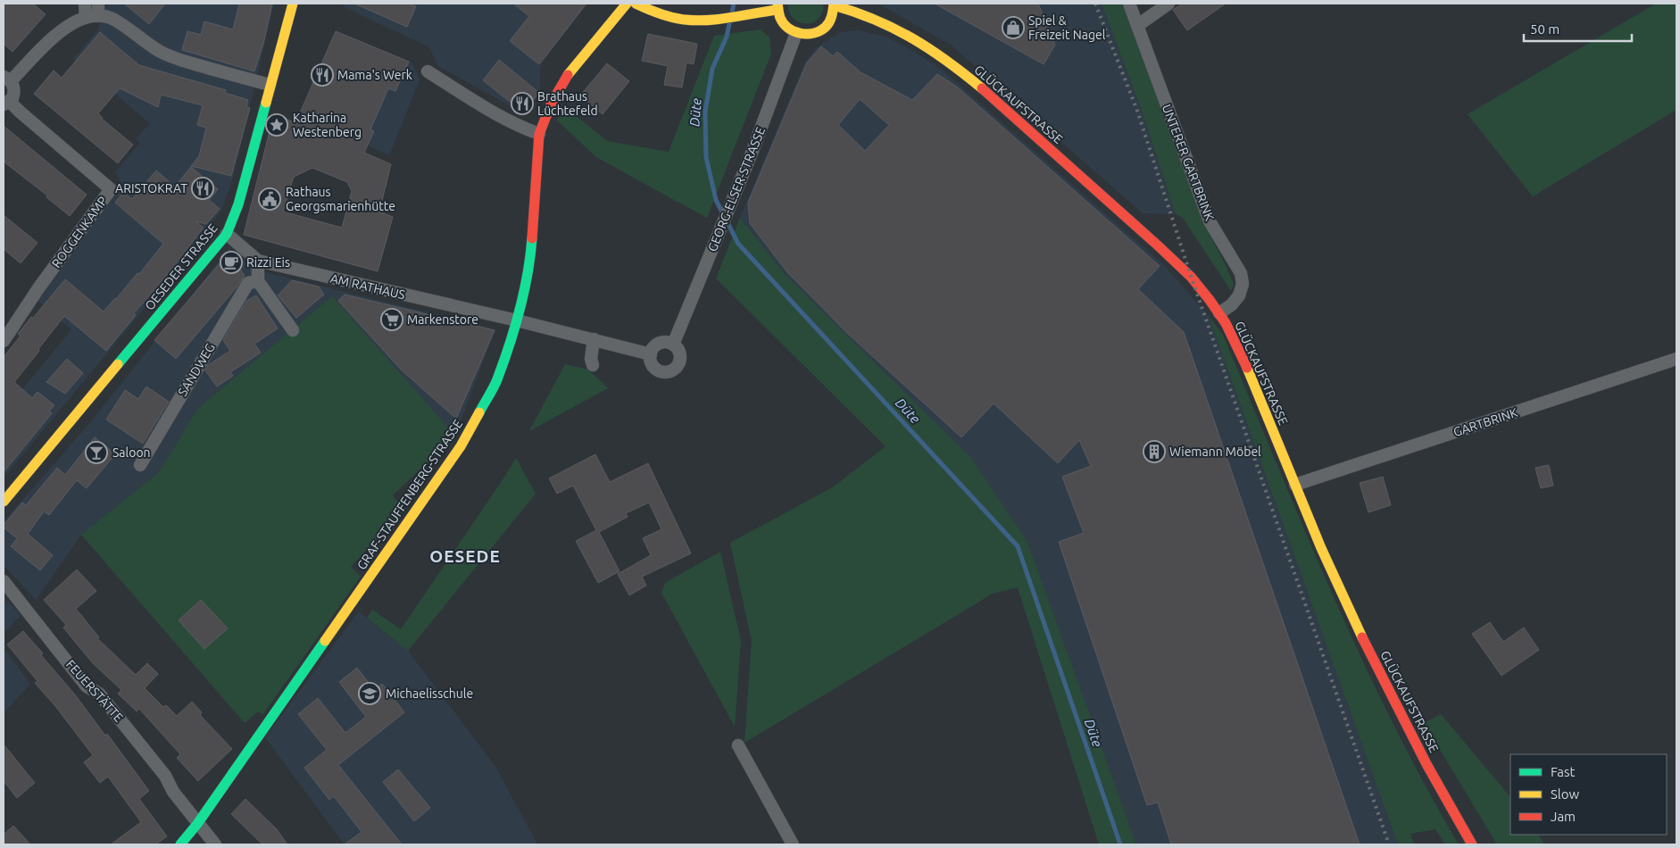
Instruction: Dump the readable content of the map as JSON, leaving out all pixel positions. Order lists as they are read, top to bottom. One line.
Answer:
{"streets":{"street":["GLÜCKAUFSTRASSE","UNTERER GARTBRINK","GEORG-ELSER-STRASSE","ROGGENKAMP","OESEDER STRASSE","AM RATHAUS","SANDWEG","GARTBRINK","GRAF-STAUFFENBERG-STRASSE","FEUERSTÄTTE"]},"crossings":[["GLÜCKAUFSTRASSE","UNTERER GARTBRINK"],["GLÜCKAUFSTRASSE","GARTBRINK"],["OESEDER STRASSE","AM RATHAUS"],["AM RATHAUS","GRAF-STAUFFENBERG-STRASSE"],["GRAF-STAUFFENBERG-STRASSE","FEUERSTÄTTE"]],"districts":["OESEDE"],"water":["Düte"],"places":{"shop":["Spiel & Freizeit Nagel"],"restaurant":["Mama's Werk","Brathaus Lüchtefeld","ARISTOKRAT"],"place":["Katharina Westenberg"],"public building":["Rathaus Georgsmarienhütte"],"cafe":["Rizzi Eis"],"supermarket":["Markenstore"],"building":["Wiemann Möbel"],"bar":["Saloon"],"school or university":["Michaelisschule"]},"legend":["Fast","Slow","Jam"],"scale_bar":"50 m"}
